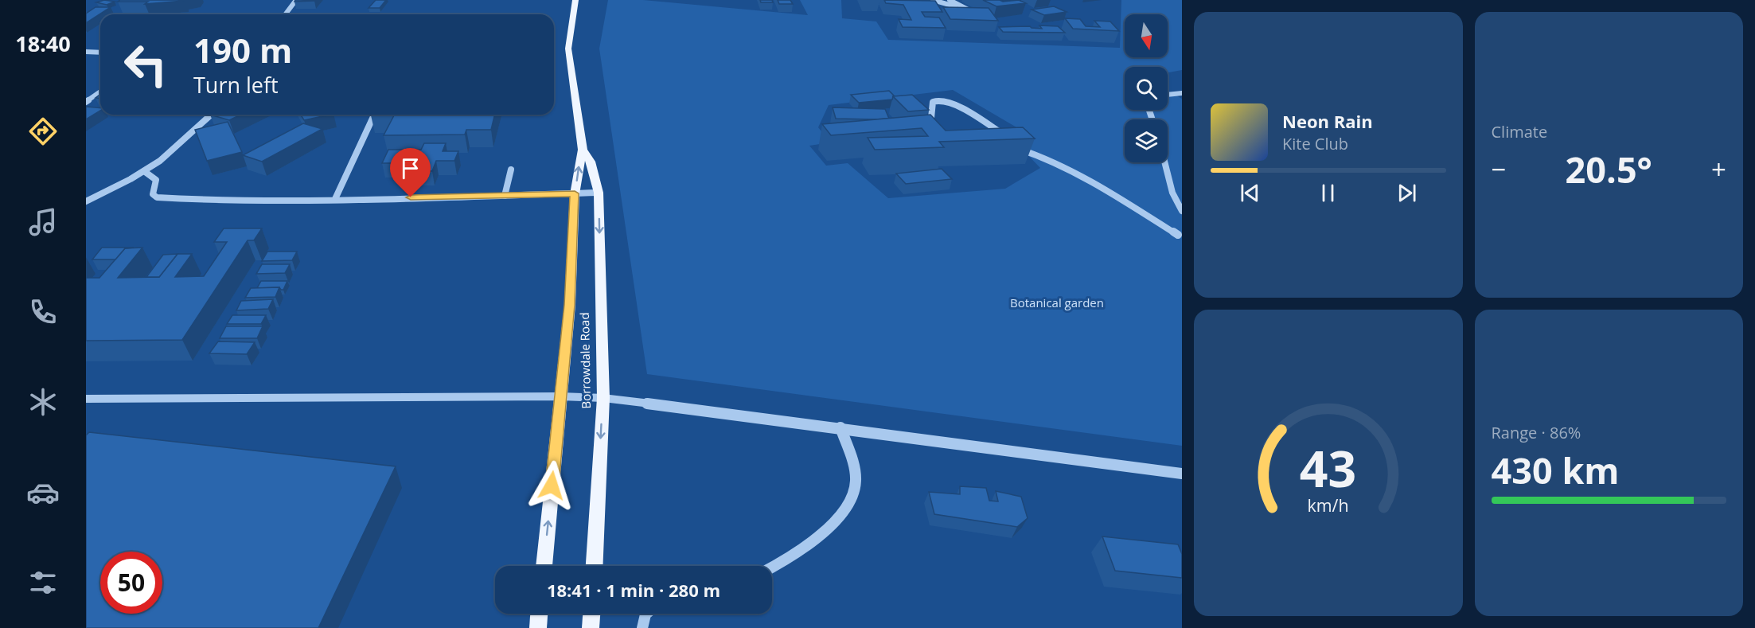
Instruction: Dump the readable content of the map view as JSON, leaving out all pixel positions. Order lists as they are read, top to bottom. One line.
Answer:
{"streets":{"main road":["Borrowdale Road"]},"parks":["Botanical garden"],"north":"bottom","page":{"tabs":"18:40","tile":["Climate",["Range · 86%","430 km"]],"turn":["190 m","Turn left"],"song":["Neon Rain","Kite Club"],"heat":["−","20.5°","+"],"limit":"50","trip":"18:41 · 1 min · 280 m","gauge":["43","km/h"]}}
